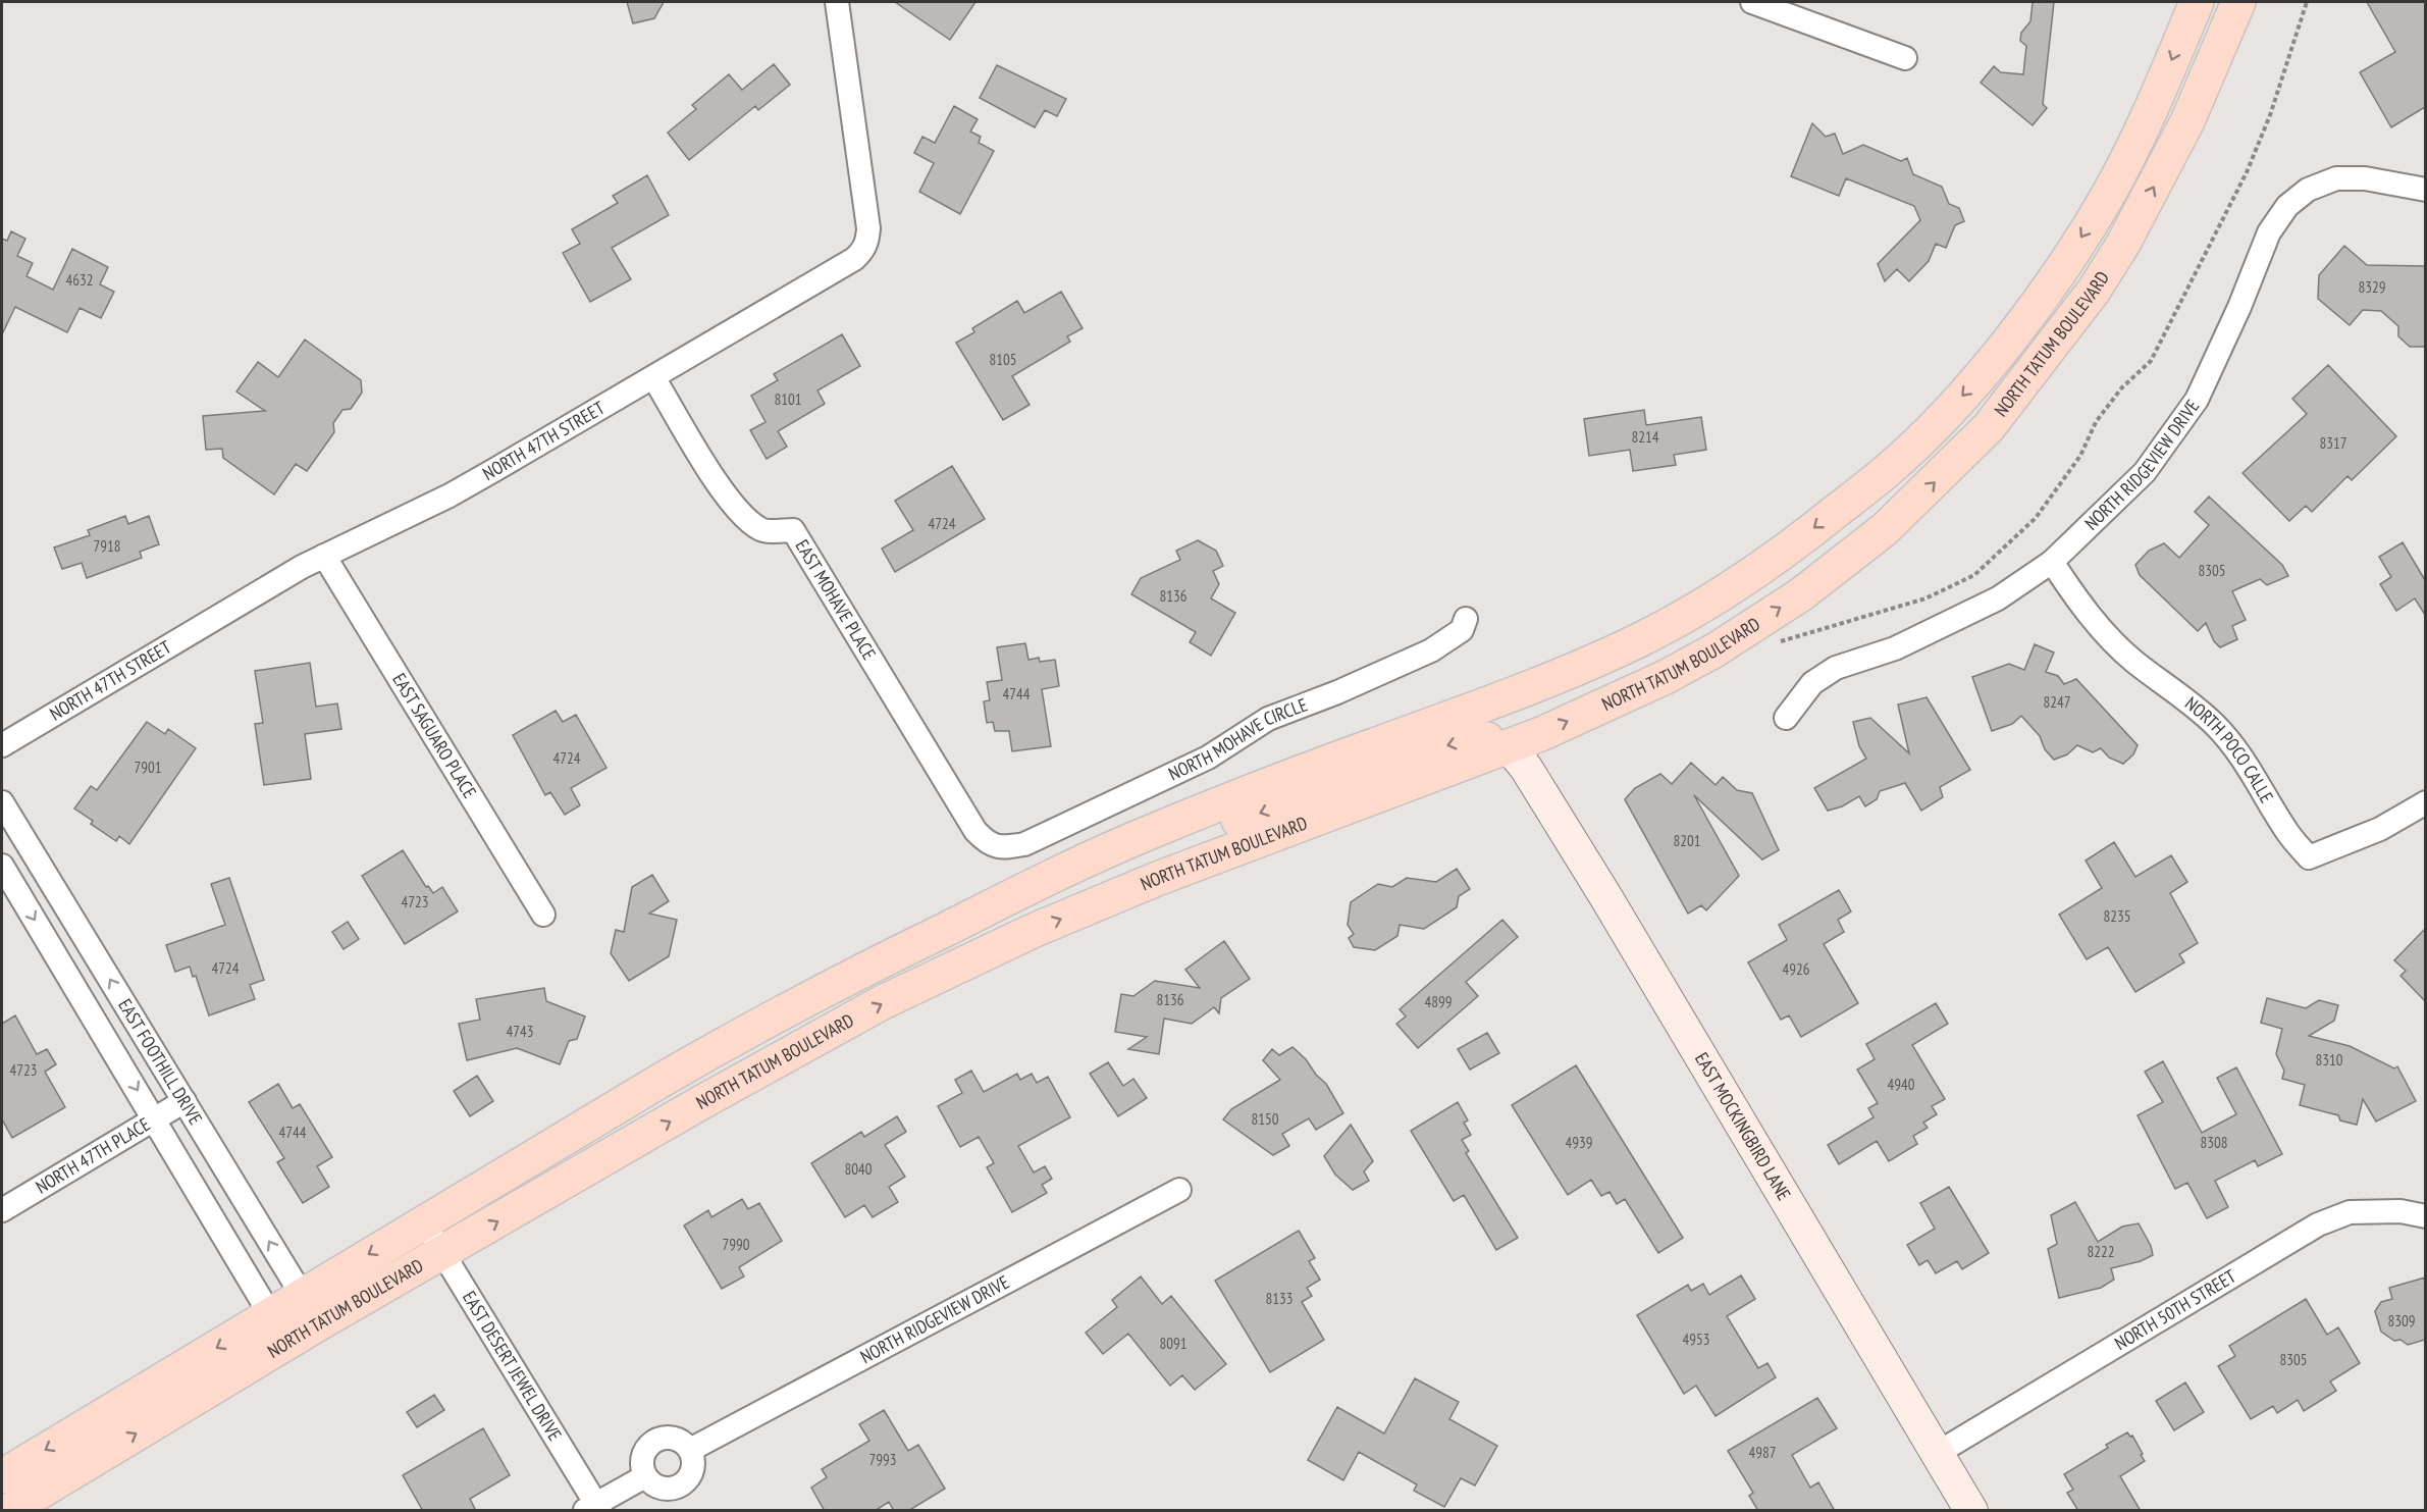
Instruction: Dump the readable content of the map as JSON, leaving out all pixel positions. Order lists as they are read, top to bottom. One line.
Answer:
{"streets":{"main road":["NORTH TATUM BOULEVARD"],"street":["NORTH 47TH STREET","NORTH RIDGEVIEW DRIVE","EAST MOHAVE PLACE","EAST SAGUARO PLACE","NORTH MOHAVE CIRCLE","NORTH POCO CALLE","EAST FOOTHILL DRIVE","EAST MOCKINGBIRD LANE","NORTH 47TH PLACE","NORTH 50TH STREET","EAST DESERT JEWEL DRIVE"]},"crossings":[["NORTH TATUM BOULEVARD","EAST FOOTHILL DRIVE"],["NORTH TATUM BOULEVARD","EAST MOCKINGBIRD LANE"],["NORTH TATUM BOULEVARD","EAST DESERT JEWEL DRIVE"],["NORTH 47TH STREET","EAST MOHAVE PLACE"],["NORTH 47TH STREET","EAST SAGUARO PLACE"],["NORTH RIDGEVIEW DRIVE","NORTH POCO CALLE"],["EAST MOHAVE PLACE","NORTH MOHAVE CIRCLE"],["EAST FOOTHILL DRIVE","NORTH 47TH PLACE"],["EAST MOCKINGBIRD LANE","NORTH 50TH STREET"]],"house_numbers":["4632","8329","8105","8101","8214","8317","4724","7918","8305","8136","4744","8247","4724","7901","8201","4723","8235","4724","4926","8136","4899","4743","8310","4723","4940","8150","4744","4939","8308","8040","7990","8222","8133","8309","4953","8091","8305","4987","7993"]}
